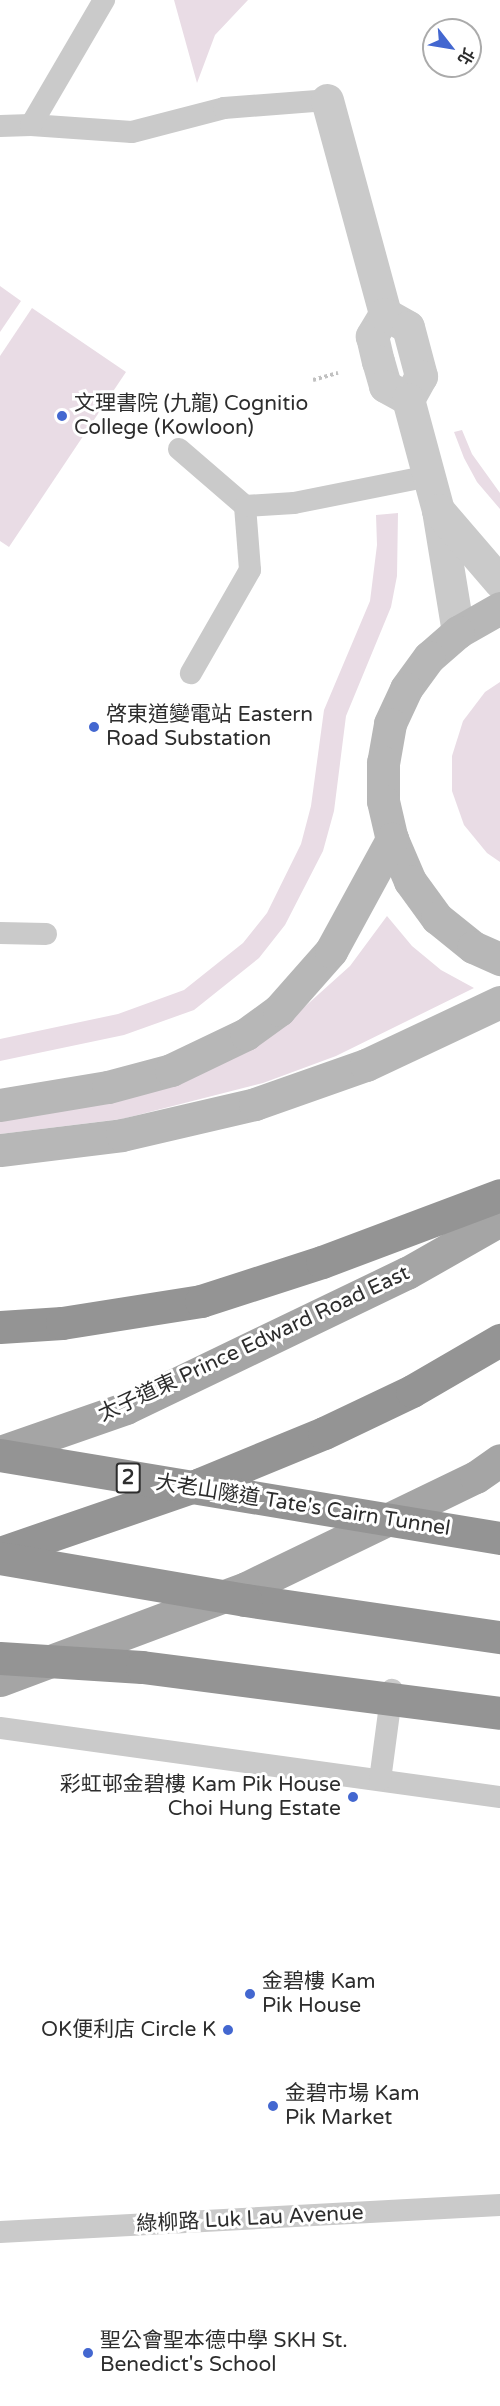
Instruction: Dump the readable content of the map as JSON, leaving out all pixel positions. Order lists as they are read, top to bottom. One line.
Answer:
{"streets":{"highway":["2","大老山隧道 Tate's Cairn Tunnel"],"main road":["太子道東 Prince Edward Road East"],"lane":["綠柳路 Luk Lau Avenue"]},"crossings":[["太子道東 Prince Edward Road East","大老山隧道 Tate's Cairn Tunnel"]],"places":["文理書院 (九龍) Cognitio College (Kowloon)","啓東道變電站 Eastern Road Substation","彩虹邨金碧樓 Kam Pik House Choi Hung Estate","金碧樓 Kam Pik House","OK便利店 Circle K","金碧市場 Kam Pik Market","聖公會聖本德中學 SKH St. Benedict's School"],"north":"bottom right"}
